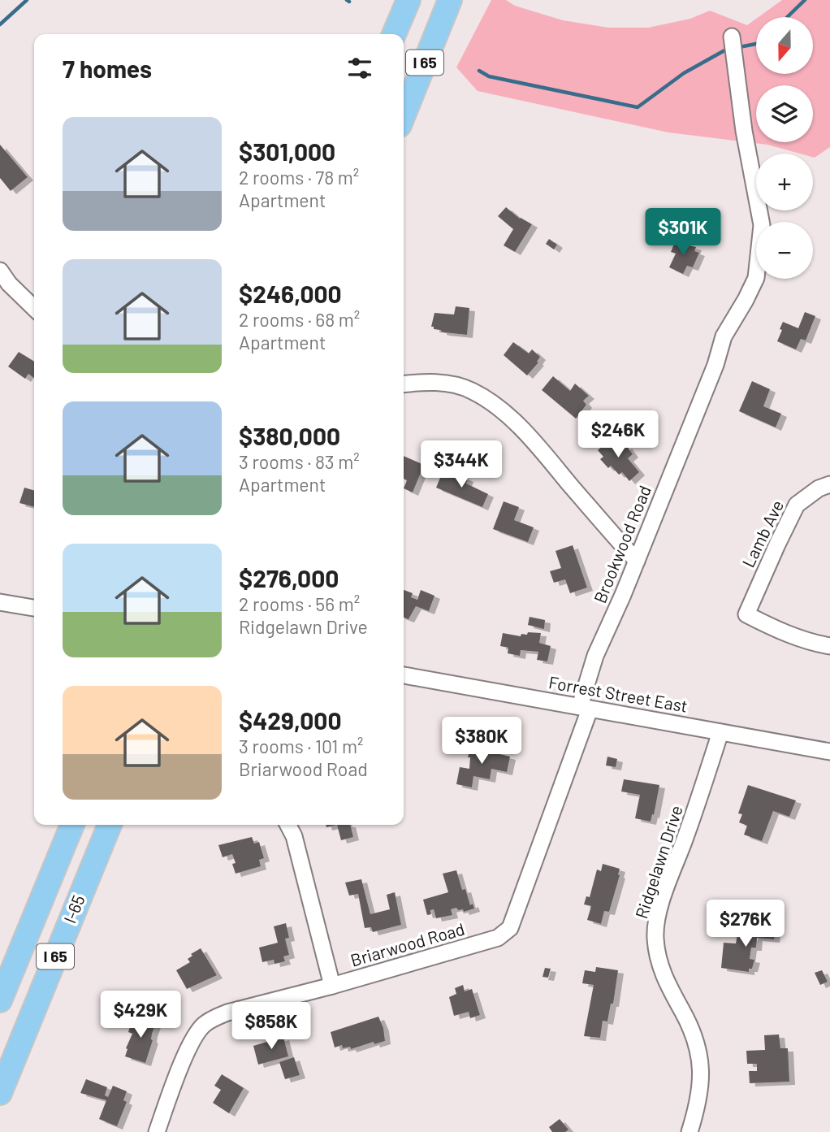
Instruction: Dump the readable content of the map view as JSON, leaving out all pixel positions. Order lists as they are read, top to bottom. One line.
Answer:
{"streets":{"highway":["I 65","I-65"],"street":["Lamb Ave","Brookwood Road","Forrest Street East","Ridgelawn Drive","Briarwood Road"]},"crossings":[["Brookwood Road","Forrest Street East"],["Brookwood Road","Briarwood Road"],["Forrest Street East","Ridgelawn Drive"],["Forrest Street East","Briarwood Road"]],"north":"bottom","page":{"map_buttons":["+","−"],"heading":"7 homes","list":[{"name":"$301,000","note":"2 rooms · 78 m² · Apartment"},{"name":"$246,000","note":"2 rooms · 68 m² · Apartment"},{"name":"$380,000","note":"3 rooms · 83 m² · Apartment"},{"name":"$276,000","note":"2 rooms · 56 m² · Ridgelawn Drive"},{"name":"$429,000","note":"3 rooms · 101 m² · Briarwood Road"}],"price":["$301K","$246K","$344K","$380K","$276K","$429K","$858K"]}}
